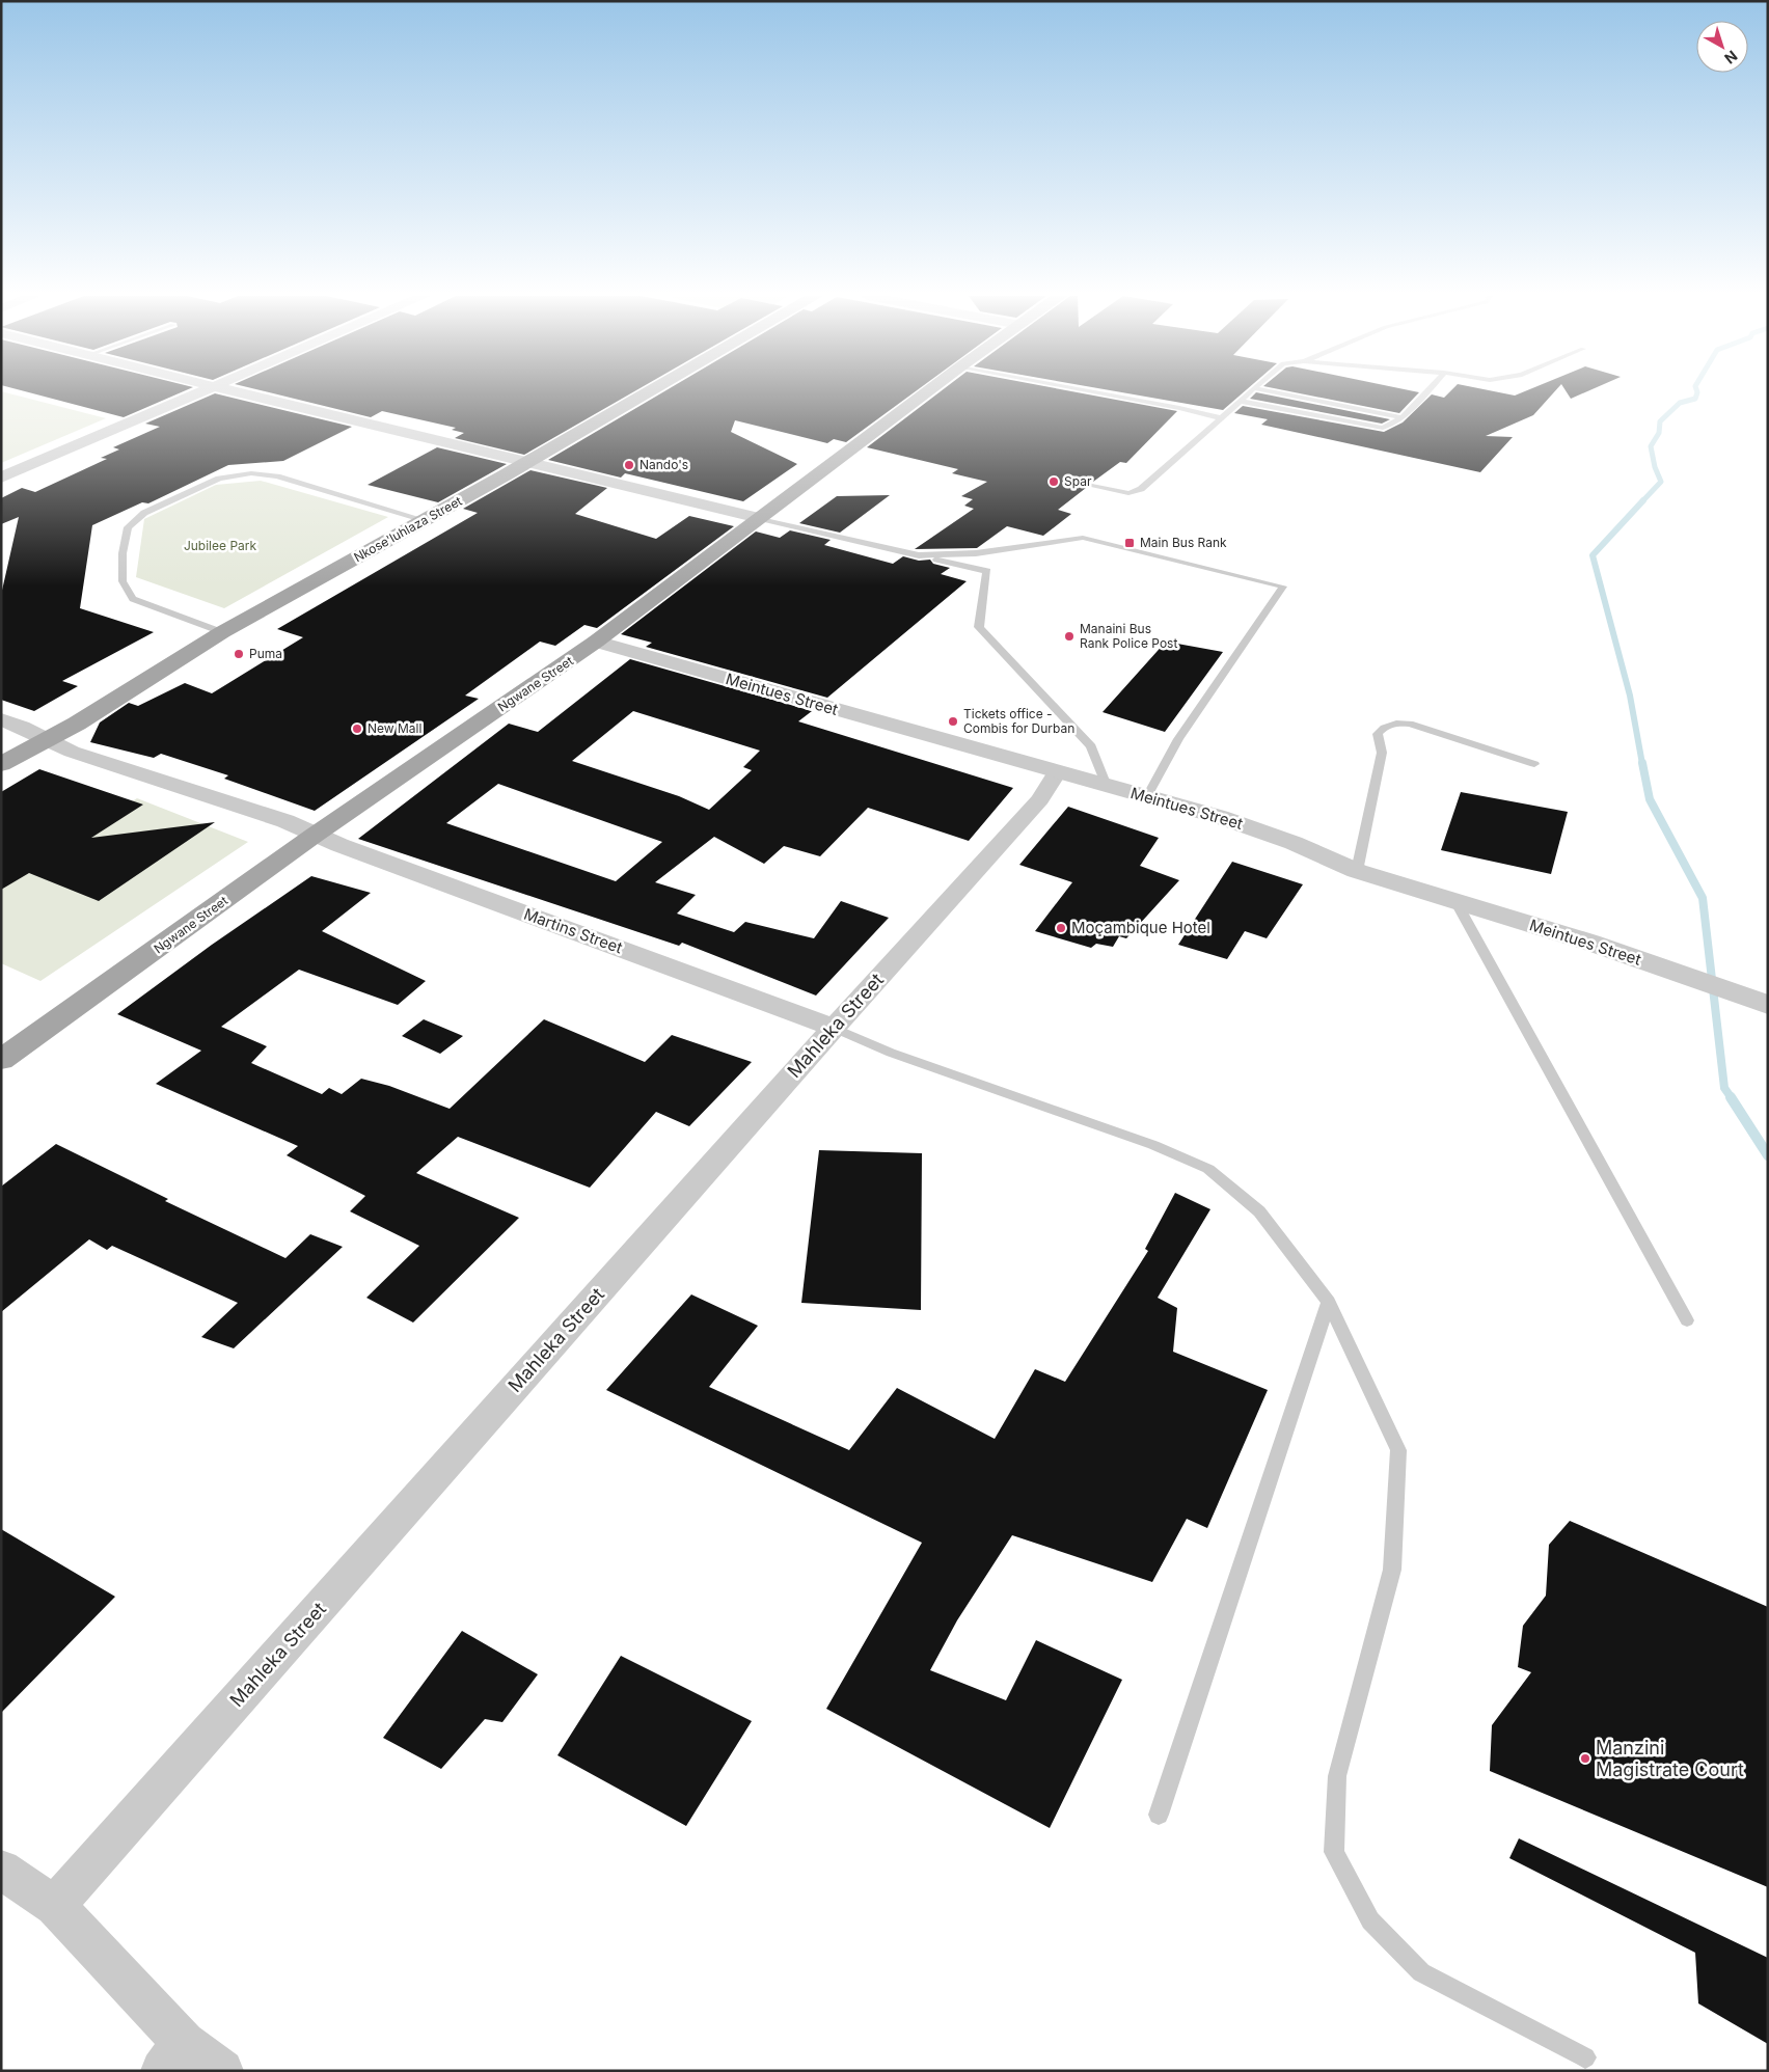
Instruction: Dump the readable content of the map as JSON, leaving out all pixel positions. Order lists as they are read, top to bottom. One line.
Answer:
{"streets":{"main road":["Nkose'luhlaza Street","Ngwane Street"],"street":["Meintues Street","Martins Street","Mahleka Street"]},"crossings":[["Nkose'luhlaza Street","Martins Street"],["Ngwane Street","Meintues Street"],["Ngwane Street","Martins Street"],["Meintues Street","Mahleka Street"],["Martins Street","Mahleka Street"]],"parks":["Jubilee Park"],"places":{"other":["Nando's","Spar","Manaini Bus Rank Police Post","Puma","Tickets office - Combis for Durban","New Mall","Moçambique Hotel","Manzini Magistrate Court"],"transit":["Main Bus Rank"]},"north":"bottom right"}
